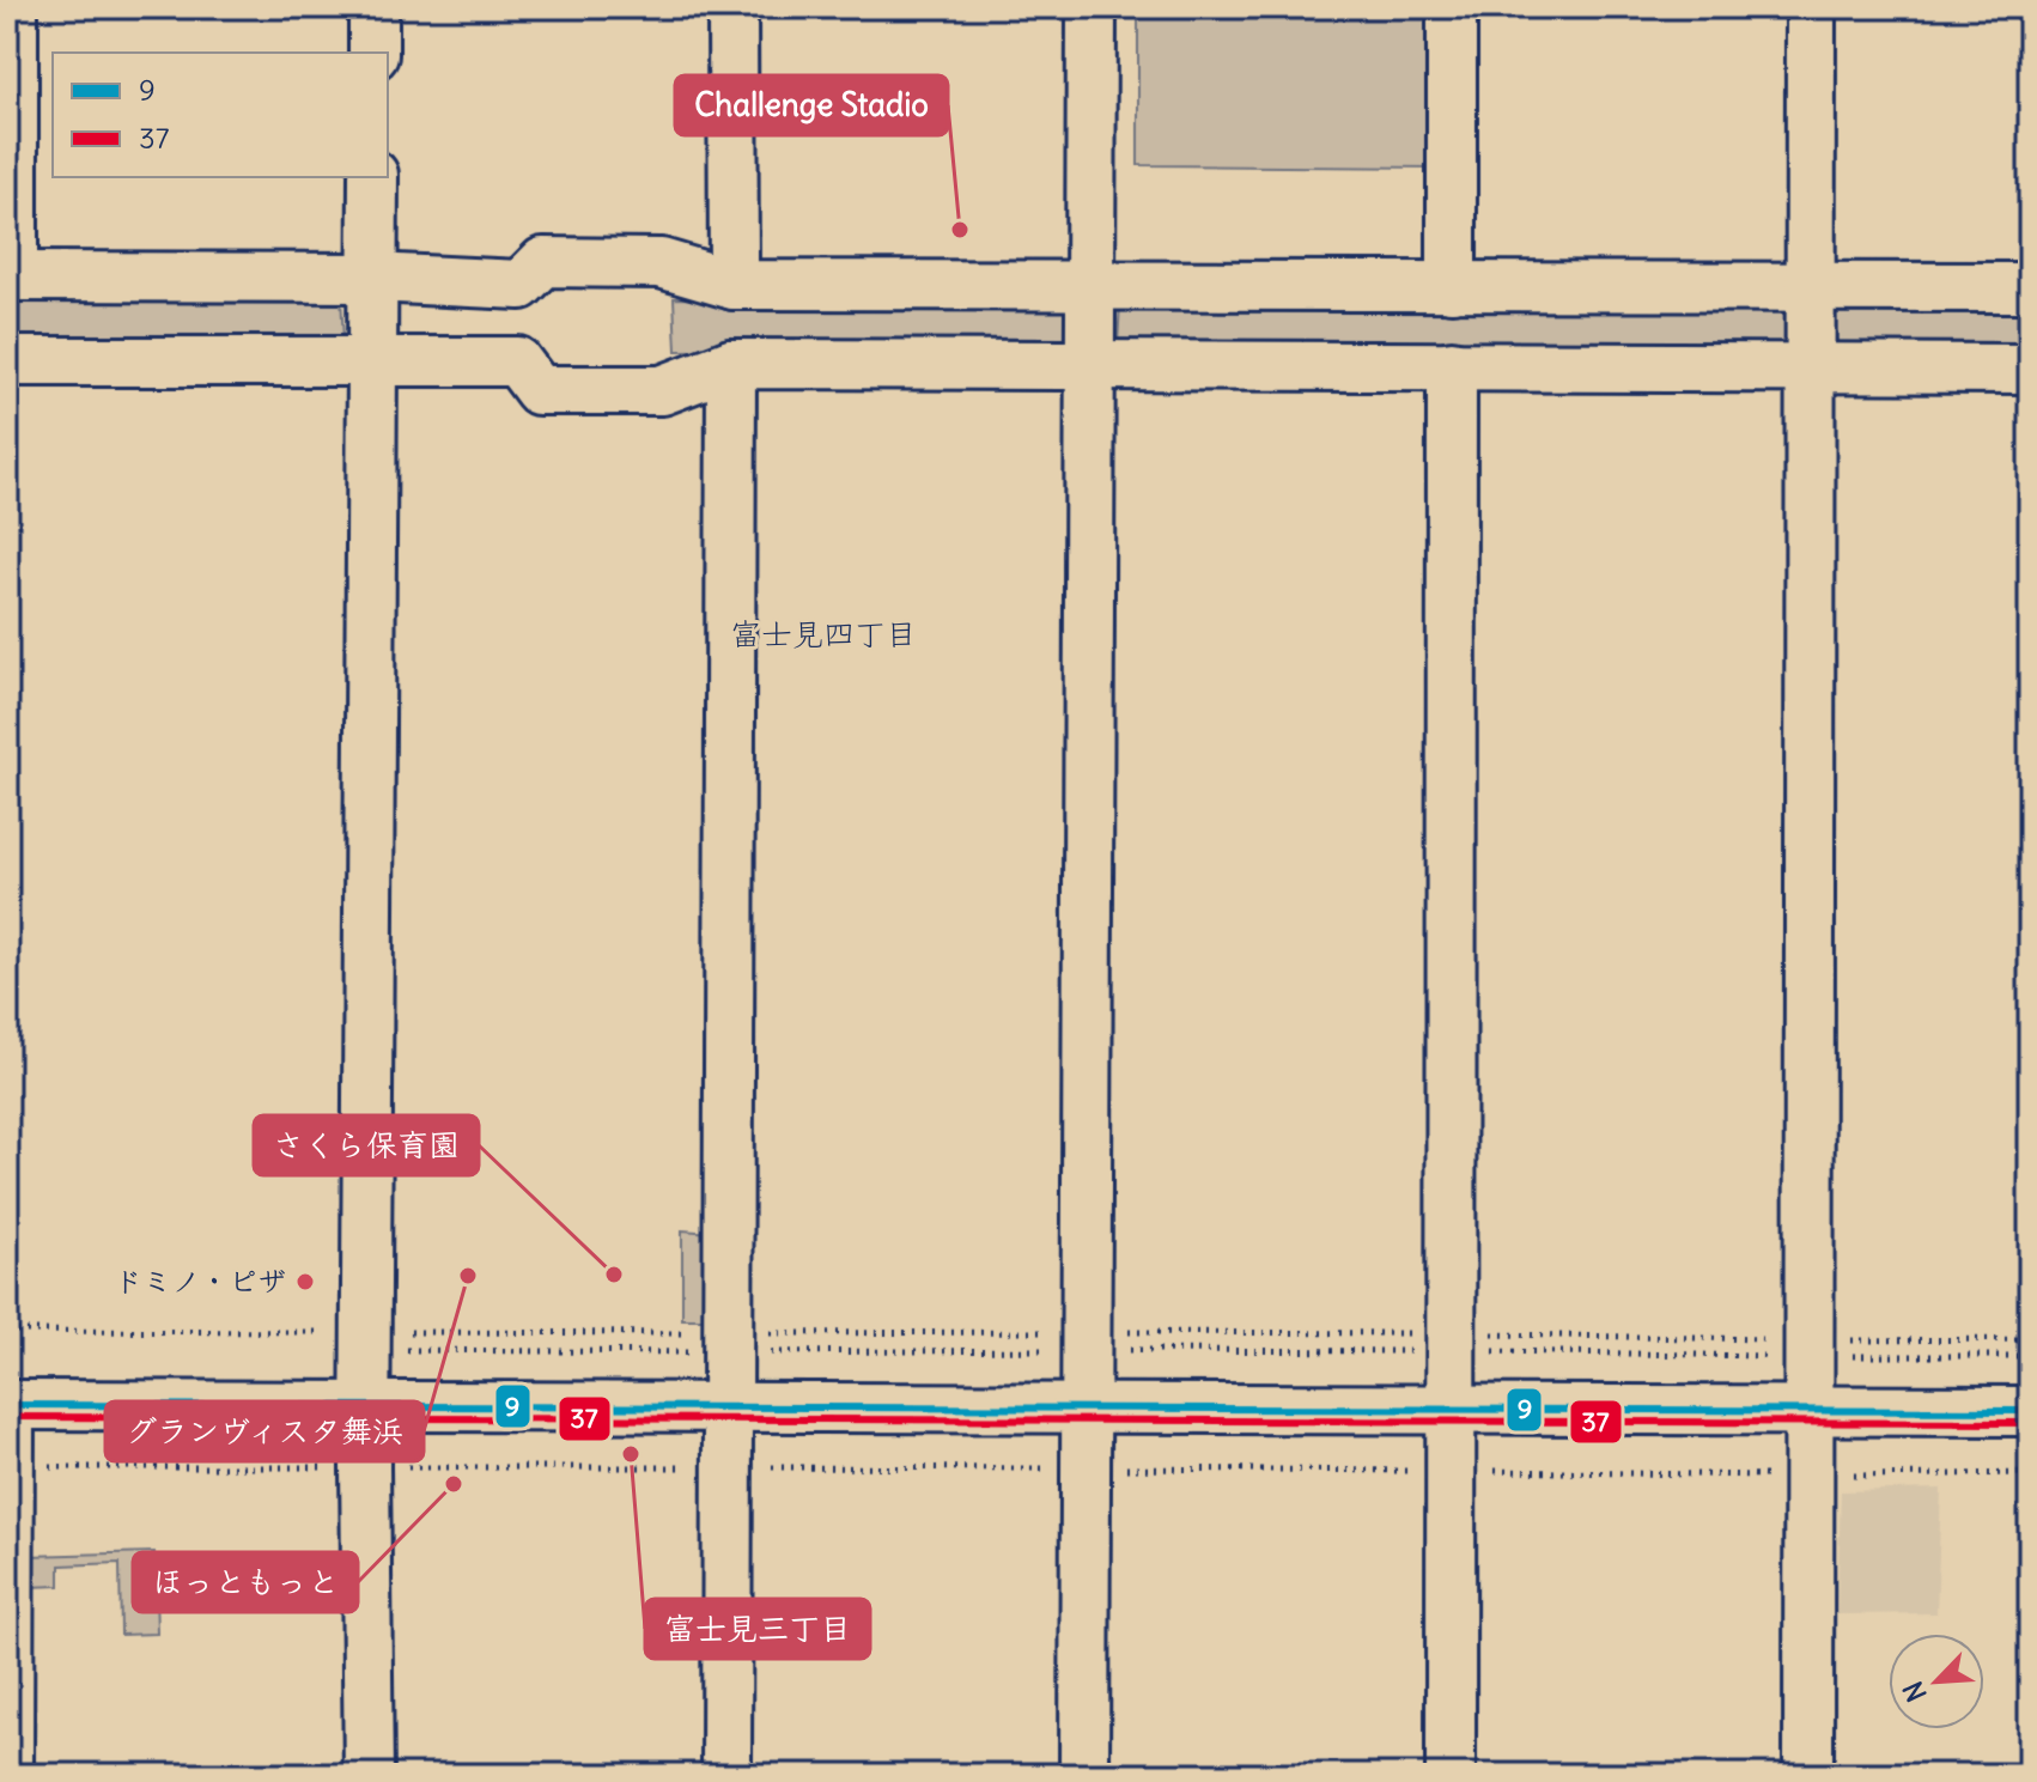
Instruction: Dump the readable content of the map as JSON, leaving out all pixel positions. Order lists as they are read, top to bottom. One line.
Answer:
{"districts":["富士見四丁目"],"places":["Challenge Stadio","さくら保育園","グランヴィスタ舞浜","ドミノ・ピザ","富士見三丁目","ほっともっと"],"lines":["transit line 9","transit line 37"],"legend":["9","37"],"north":"bottom left"}
